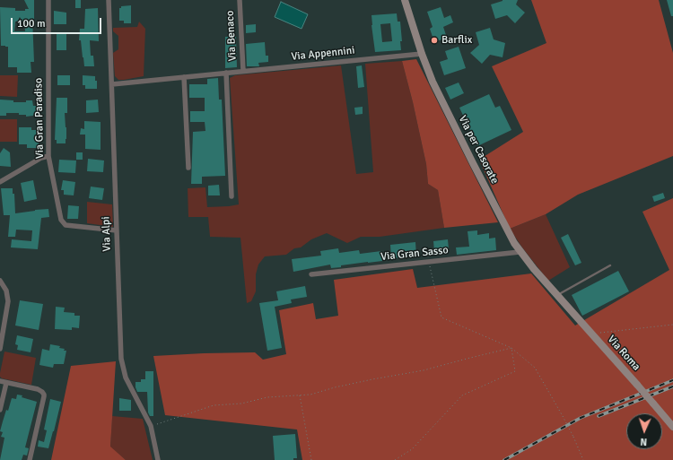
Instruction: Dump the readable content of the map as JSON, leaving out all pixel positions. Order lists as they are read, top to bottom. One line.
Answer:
{"streets":{"street":["Via Benaco","Via Appennini","Via Gran Paradiso","Via per Casorate","Via Alpi","Via Gran Sasso","Via Roma"]},"crossings":[["Via Benaco","Via Appennini"],["Via Appennini","Via per Casorate"],["Via Appennini","Via Alpi"],["Via Gran Paradiso","Via Alpi"],["Via per Casorate","Via Gran Sasso"],["Via per Casorate","Via Roma"]],"places":["Barflix"],"scale_bar":"100 m","north":"bottom"}
